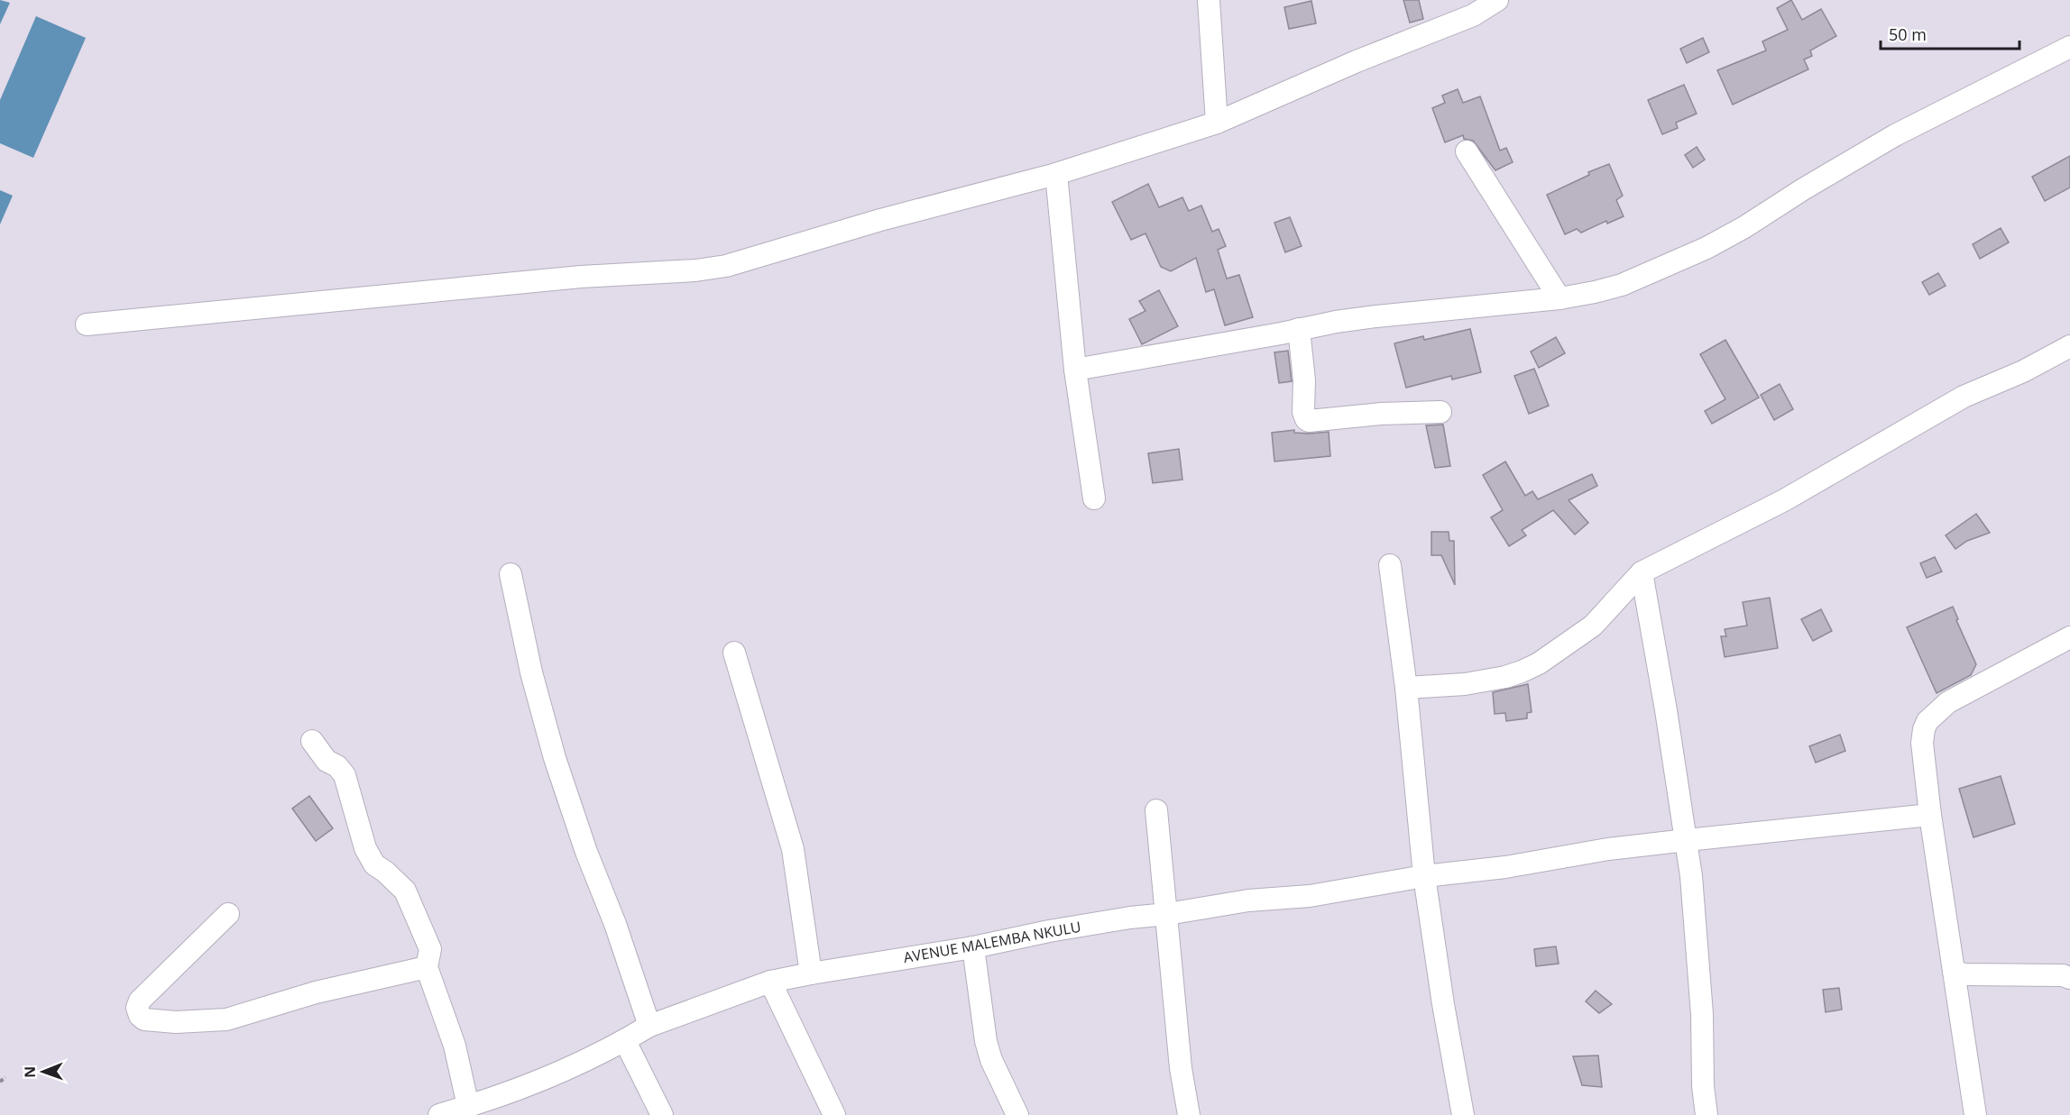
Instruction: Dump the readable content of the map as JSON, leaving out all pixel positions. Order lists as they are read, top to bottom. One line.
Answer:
{"streets":{"street":["AVENUE MALEMBA NKULU"]},"scale_bar":"50 m","north":"left"}
